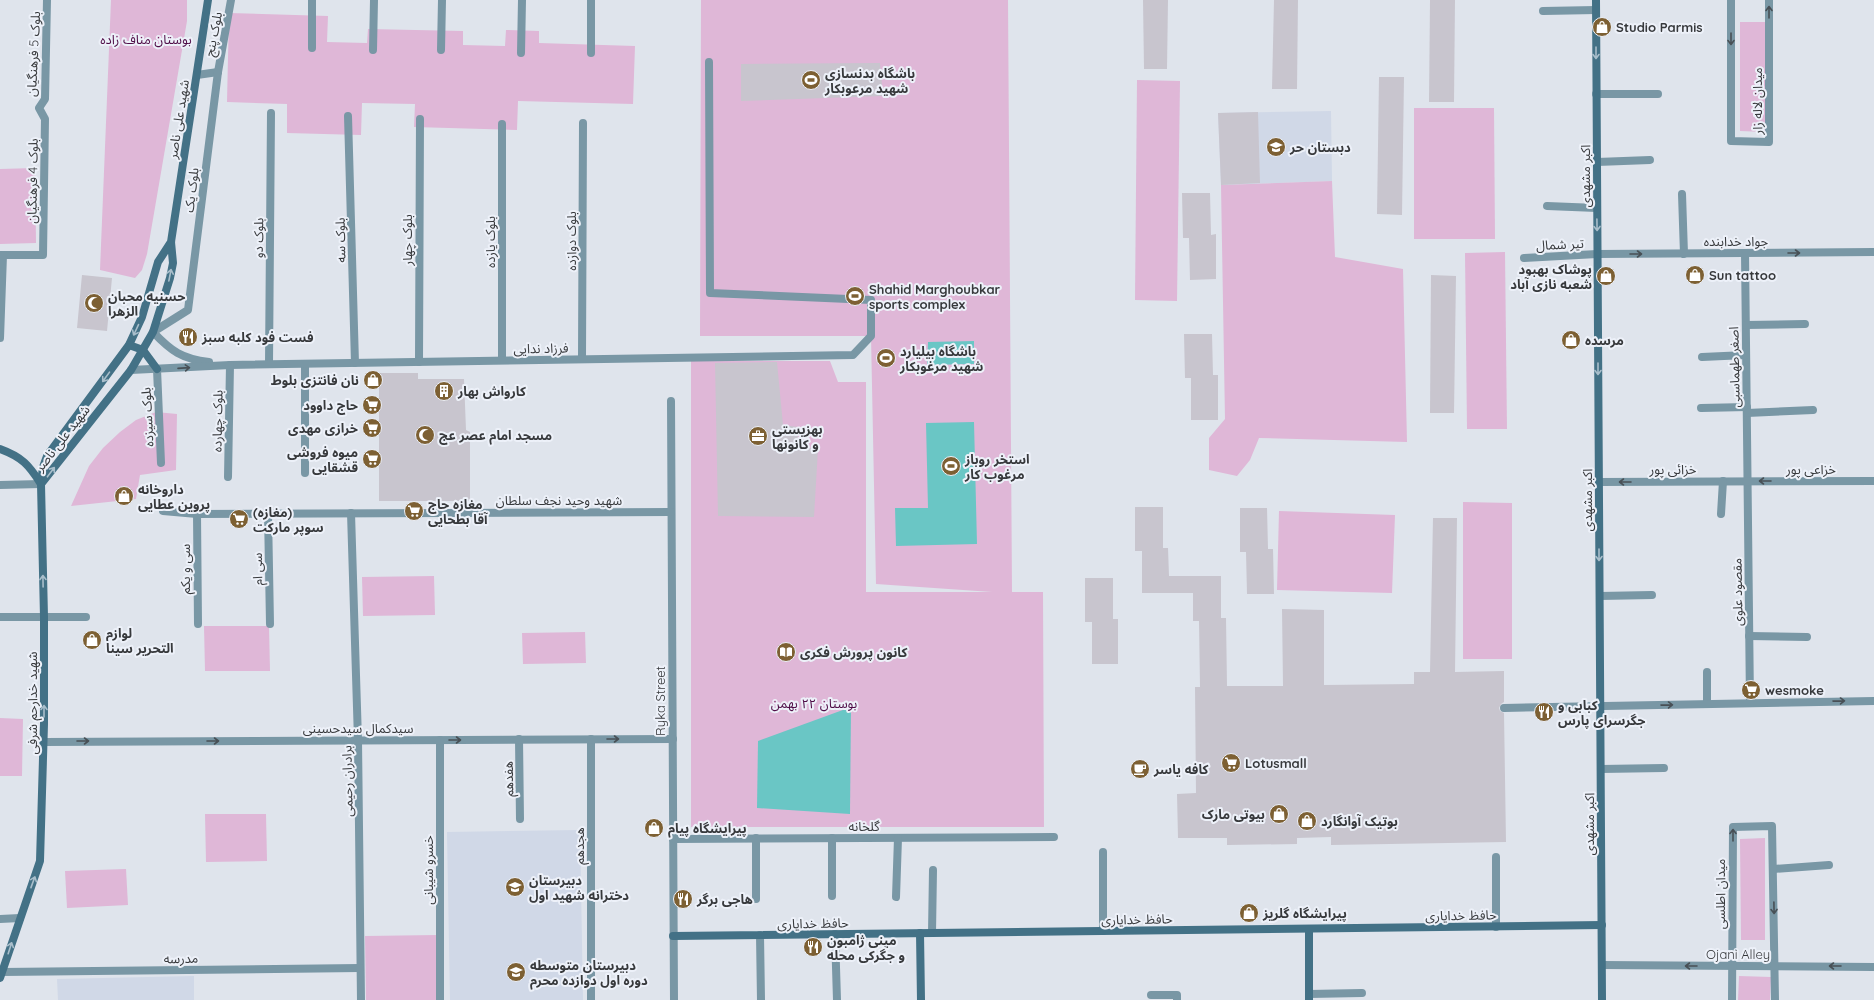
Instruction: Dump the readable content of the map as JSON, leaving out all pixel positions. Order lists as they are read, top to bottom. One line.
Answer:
{"streets":{"street":["بلوک پنج","بلوک 5 فرهنگیان","میدان لاله زار","شهید علی ناصر","اکبر مشهدی","بلوک 4 فرهنگیان","بلوک یک","بلوک دو","بلوک سه","بلوک چهار","بلوک دوازده","جواد خدابنده","بلوک یازده","تیر شمال","فرزاد ندایی","اصغر طهماسبی","بلوک سیزده","بلوک چهارده","خزائی پور","خزاعی پور","شهید وحید نجف سلطان","سی و یکم","سی ام","مقصود علوی","Ryka Street","شهید خدارحم شرفی","سیدکمال سیدحسینی","هفدهم","برادران رحیمی","گلخانه","هجدهم","خسرو شیبانی","میدان اطلسی","حافظ خدایاری","Ojani Alley","مدرسه"]},"crossings":[["بلوک پنج","بلوک یک"],["بلوک 5 فرهنگیان","بلوک 4 فرهنگیان"],["شهید علی ناصر","بلوک یک"],["شهید علی ناصر","شهید خدارحم شرفی"],["اکبر مشهدی","جواد خدابنده"],["اکبر مشهدی","تیر شمال"],["اکبر مشهدی","خزائی پور"],["اکبر مشهدی","حافظ خدایاری"],["اکبر مشهدی","Ojani Alley"],["بلوک دو","فرزاد ندایی"],["بلوک سه","فرزاد ندایی"],["بلوک چهار","فرزاد ندایی"],["بلوک دوازده","فرزاد ندایی"],["جواد خدابنده","تیر شمال"],["جواد خدابنده","اصغر طهماسبی"],["بلوک یازده","فرزاد ندایی"],["فرزاد ندایی","بلوک چهارده"],["اصغر طهماسبی","خزائی پور"],["اصغر طهماسبی","خزاعی پور"],["اصغر طهماسبی","مقصود علوی"],["خزائی پور","خزاعی پور"],["خزائی پور","مقصود علوی"],["خزاعی پور","مقصود علوی"],["شهید وحید نجف سلطان","سی و یکم"],["شهید وحید نجف سلطان","سی ام"],["شهید وحید نجف سلطان","Ryka Street"],["شهید وحید نجف سلطان","برادران رحیمی"],["Ryka Street","سیدکمال سیدحسینی"],["Ryka Street","گلخانه"],["Ryka Street","حافظ خدایاری"],["شهید خدارحم شرفی","سیدکمال سیدحسینی"],["شهید خدارحم شرفی","مدرسه"],["سیدکمال سیدحسینی","هفدهم"],["سیدکمال سیدحسینی","برادران رحیمی"],["سیدکمال سیدحسینی","هجدهم"],["سیدکمال سیدحسینی","خسرو شیبانی"],["برادران رحیمی","مدرسه"],["میدان اطلسی","Ojani Alley"]],"one_way":["اکبر مشهدی","جواد خدابنده","خزائی پور","شهید خدارحم شرفی","سیدکمال سیدحسینی","Ojani Alley"],"parks":["بوستان مناف زاده","بوستان ۲۲ بهمن"],"places":{"shop":["Studio Parmis","Sun tattoo","پوشاک بهبود شعبه نازی آباد","مرسده","نان فانتزی بلوط","داروخانه پروین عطایی","لوازم التحریر سینا","بیوتی مارک","بوتیک آوانگارد","پیرایشگاه پیام","پیرایشگاه گلریز"],"sports":["باشگاه بدنسازی شهید مرعوبکار","Shahid Marghoubkar sports complex","باشگاه بیلیارد شهید مرغوبکار","استخر روباز مرغوب کار"],"school or university":["دبستان حر","دبيرستان دخترانه شهید اول","دبیرستان متوسطه دوره اول دوازده محرم"],"mosque":["حسنیه محبان الزهرا","مسجد امام عصر عج"],"restaurant":["فست فود کلبه سبز","کبابی و جگرسرای پارس","هاجی برگر","مینی ژامبون و جگرکی محله"],"building":["کارواش بهار"],"supermarket":["حاج داوود","خرازی مهدی","میوه فروشی قشقایی","مغازه حاج آقا بطحایی","(مغازه) سوپر مارکت","wesmoke","Lotusmall"],"office":["بهزیستی و کانونها"],"library":["کانون پرورش فکری"],"cafe":["کافه یاسر"]}}
